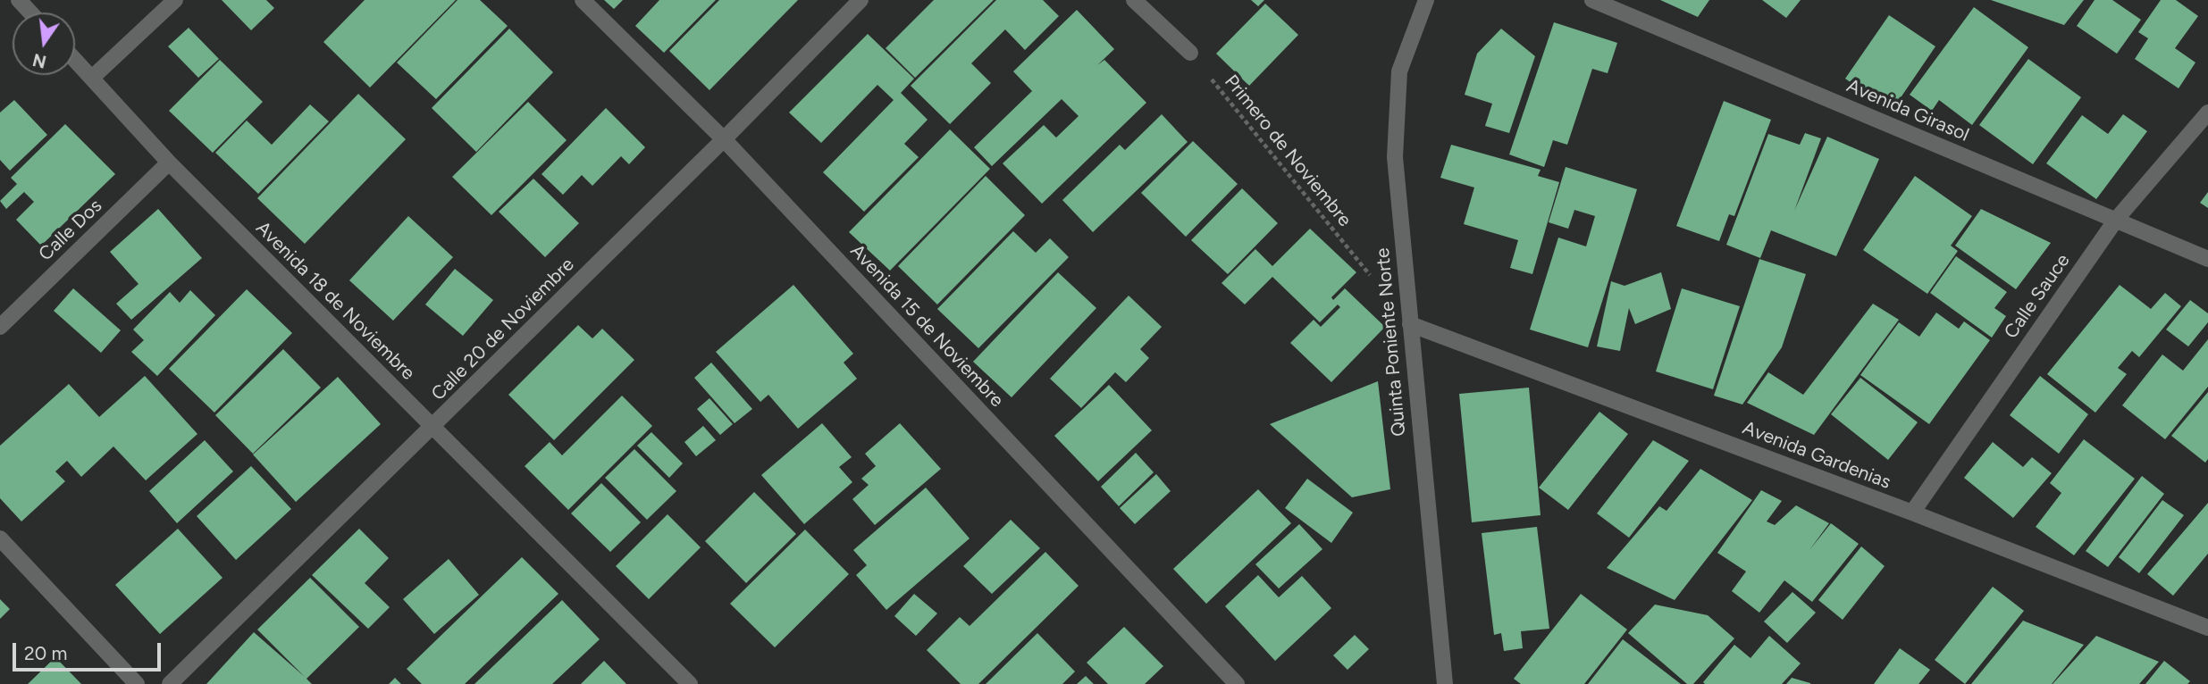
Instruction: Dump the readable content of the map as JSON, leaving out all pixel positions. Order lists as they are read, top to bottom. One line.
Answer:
{"streets":{"street":["Avenida Girasol","Calle Dos","Calle Sauce","Avenida 18 de Noviembre","Avenida 15 de Noviembre","Calle 20 de Noviembre","Quinta Poniente Norte","Avenida Gardenias"],"path":["Primero de Noviembre"]},"crossings":[["Avenida Girasol","Calle Sauce"],["Calle Dos","Avenida 18 de Noviembre"],["Calle Sauce","Avenida Gardenias"],["Avenida 18 de Noviembre","Calle 20 de Noviembre"],["Avenida 15 de Noviembre","Calle 20 de Noviembre"],["Quinta Poniente Norte","Avenida Gardenias"]],"scale_bar":"20 m","north":"bottom"}
